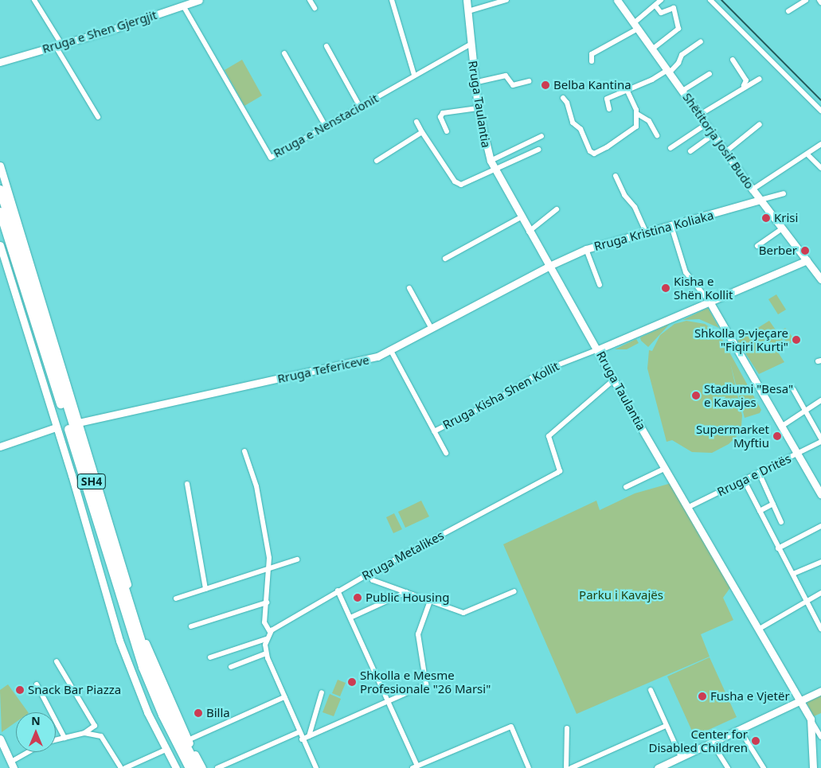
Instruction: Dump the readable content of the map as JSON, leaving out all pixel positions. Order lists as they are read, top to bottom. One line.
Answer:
{"streets":{"highway":["SH4"],"street":["Rruga e Shen Gjergjit","Rruga Taulantia","Rruga e Nenstacionit","Shëtitorja Josif Budo","Rruga Kristina Koliaka","Rruga Tefericeve","Rruga Kisha Shen Kollit","Rruga e Dritës","Rruga Metalikes"]},"crossings":[["Rruga e Shen Gjergjit","Rruga e Nenstacionit"],["Rruga Taulantia","Rruga e Nenstacionit"],["Rruga Taulantia","Rruga Kristina Koliaka"],["Rruga Taulantia","Rruga Tefericeve"],["Rruga Taulantia","Rruga Kisha Shen Kollit"],["Rruga Taulantia","Rruga e Dritës"],["Rruga Taulantia","Rruga Metalikes"],["Shëtitorja Josif Budo","Rruga Kristina Koliaka"],["Shëtitorja Josif Budo","Rruga Kisha Shen Kollit"],["Rruga Kristina Koliaka","Rruga Tefericeve"],["Rruga Tefericeve","Rruga Kisha Shen Kollit"]],"parks":["Parku i Kavajës"],"places":["Belba Kantina","Krisi","Berber","Kisha e Shën Kollit","Shkolla 9-vjeçare \"Fiqiri Kurti\"","Stadiumi \"Besa\" e Kavajes","Supermarket Myftiu","Public Housing","Shkolla e Mesme Profesionale \"26 Marsi\"","Snack Bar Piazza","Fusha e Vjetër","Billa","Center for Disabled Children"],"north":"top"}
